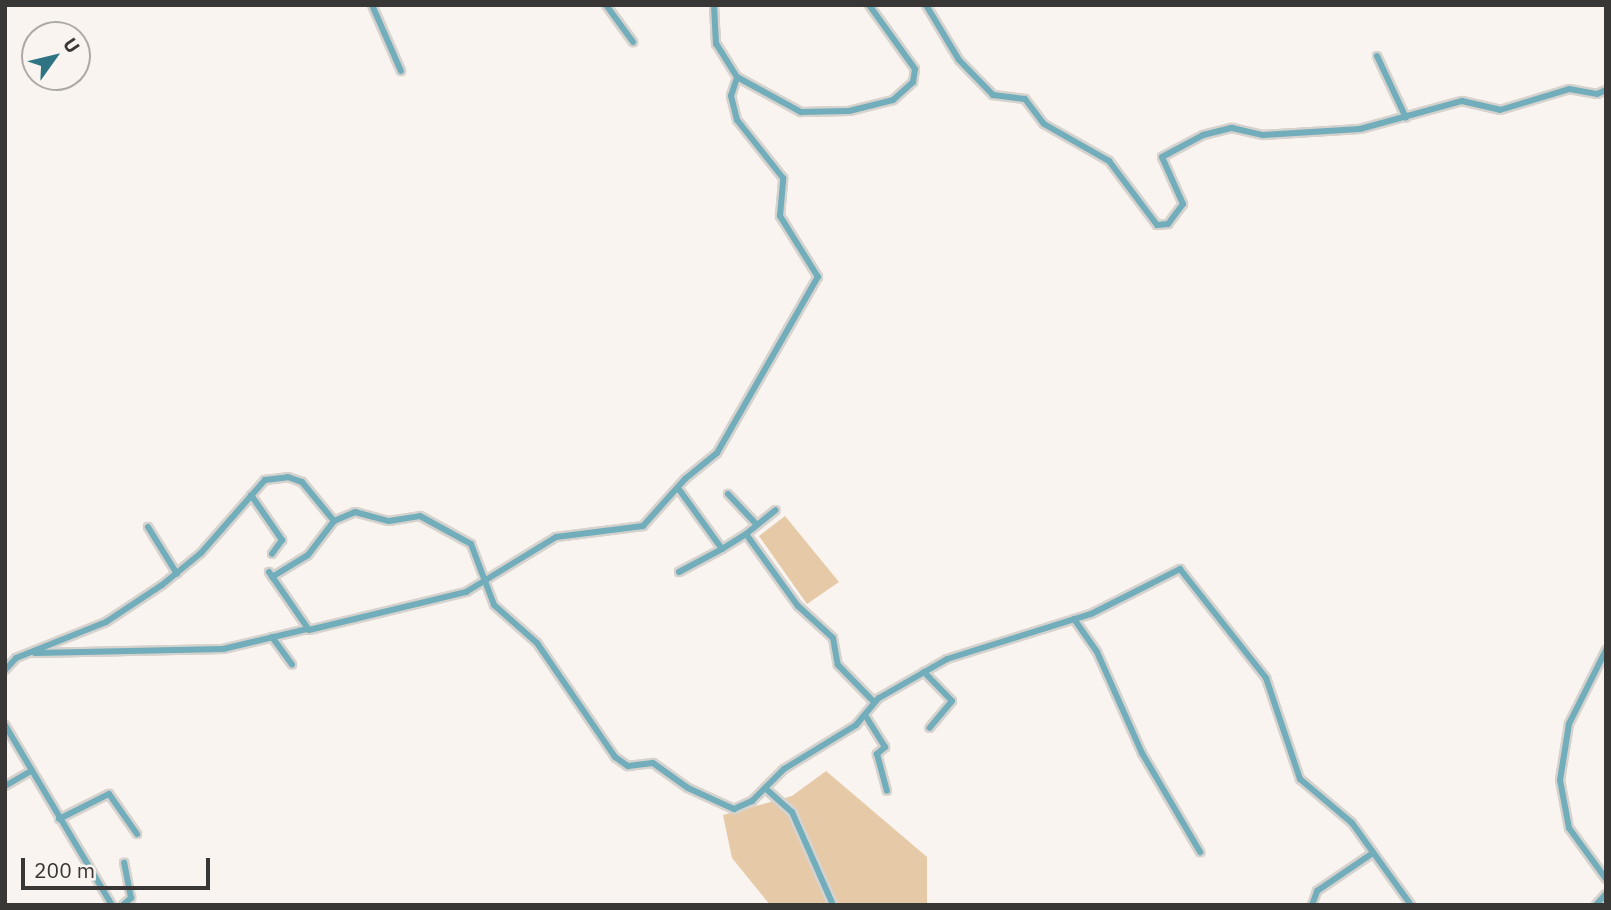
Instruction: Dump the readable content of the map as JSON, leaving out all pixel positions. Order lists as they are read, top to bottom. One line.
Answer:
{"scale_bar":"200 m","north":"top right"}
